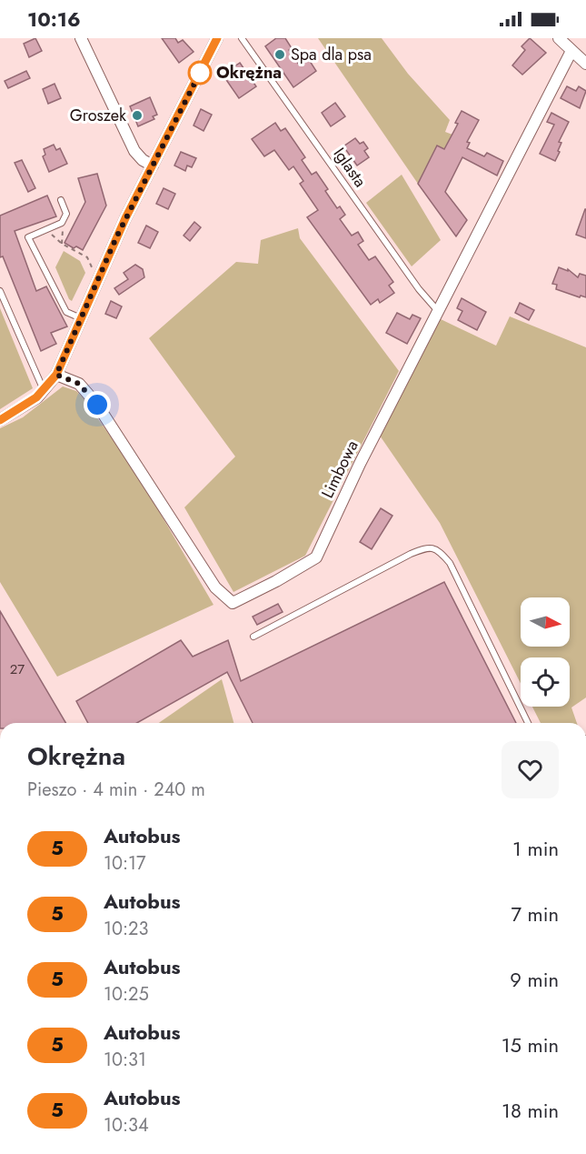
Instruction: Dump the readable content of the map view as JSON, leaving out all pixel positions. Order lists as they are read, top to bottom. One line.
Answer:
{"streets":{"street":["Limbowa"],"lane":["Iglasta"]},"crossings":[["Iglasta","Limbowa"]],"places":["Spa dla psa","Okrężna","Groszek"],"lines":["bus line 5"],"house_numbers":["27"],"north":"right","page":{"status":"10:16","heading":["Okrężna","Pieszo · 4 min · 240 m"],"list":[{"mark":"5","name":"Autobus","note":"10:17","value":"1 min"},{"mark":"5","name":"Autobus","note":"10:23","value":"7 min"},{"mark":"5","name":"Autobus","note":"10:25","value":"9 min"},{"mark":"5","name":"Autobus","note":"10:31","value":"15 min"},{"mark":"5","name":"Autobus","note":"10:34","value":"18 min"}]}}
